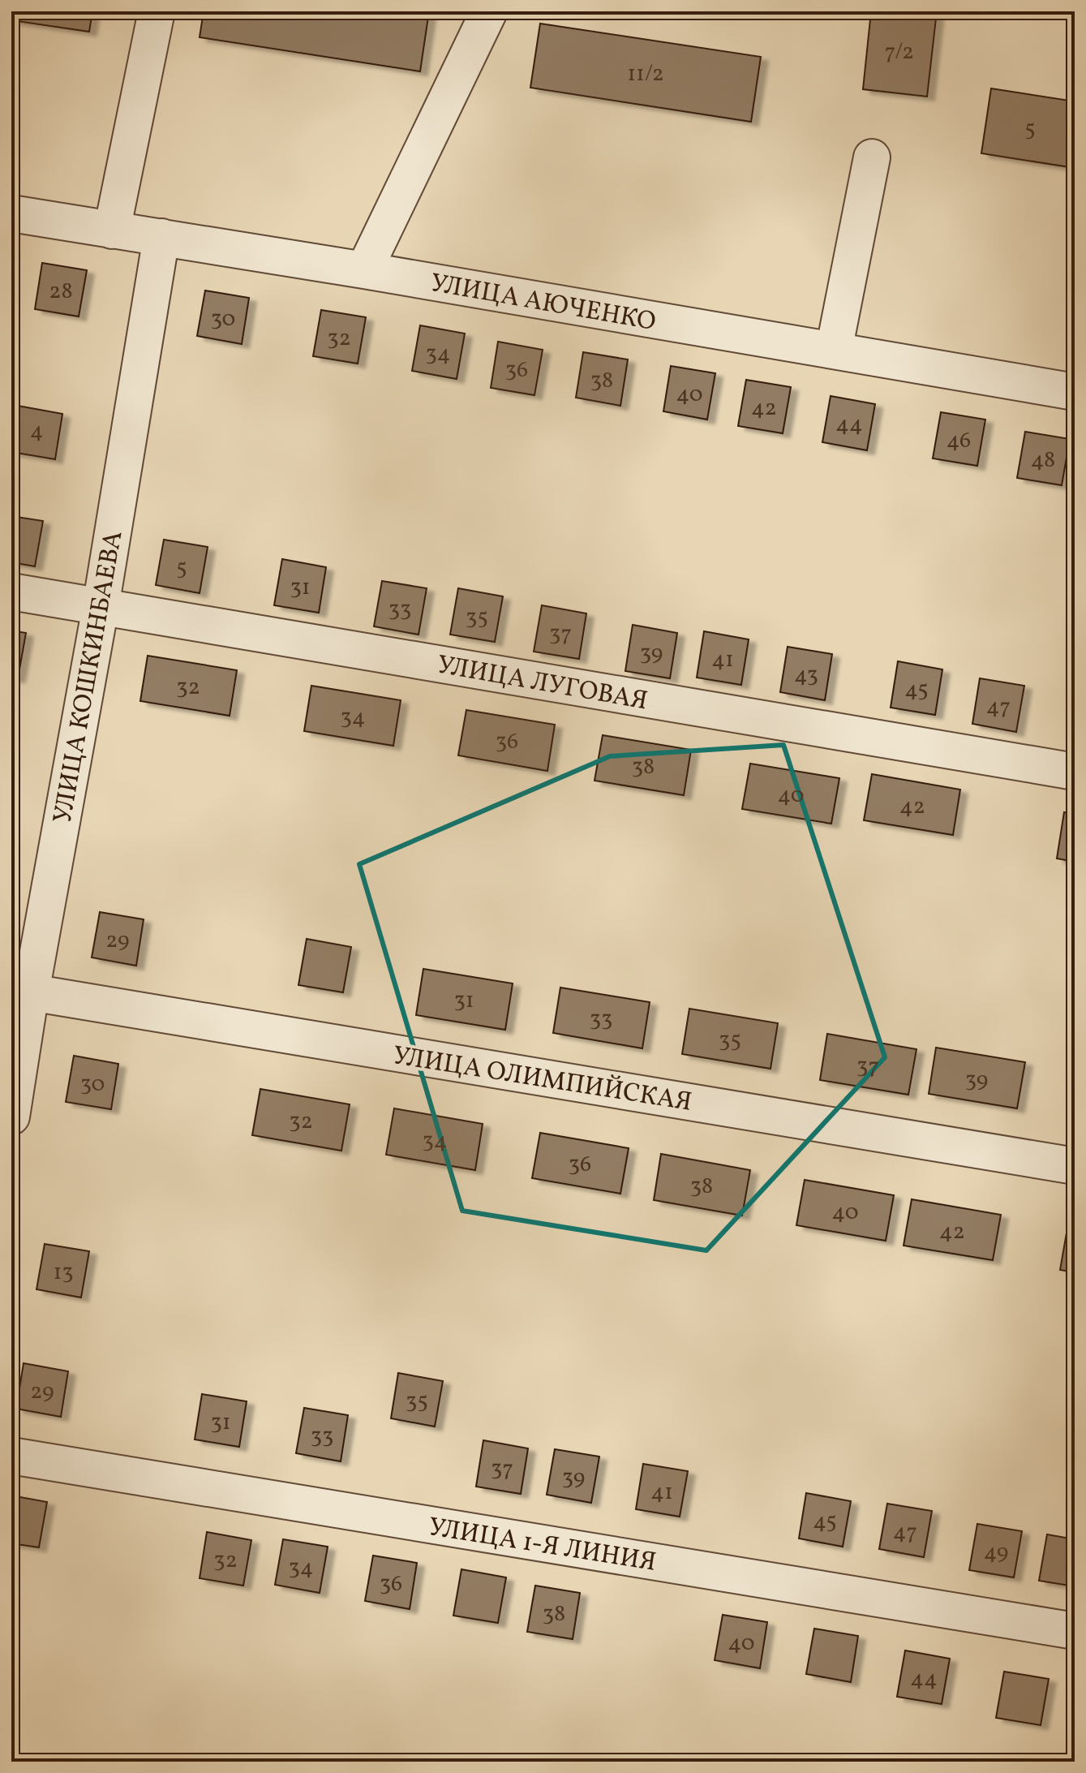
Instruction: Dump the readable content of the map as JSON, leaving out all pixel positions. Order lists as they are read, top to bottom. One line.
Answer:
{"streets":{"street":["УЛИЦА АЮЧЕНКО","УЛИЦА КОШКИНБАЕВА","УЛИЦА ЛУГОВАЯ","УЛИЦА ОЛИМПИЙСКАЯ","УЛИЦА 1-Я ЛИНИЯ"]},"crossings":[["УЛИЦА АЮЧЕНКО","УЛИЦА КОШКИНБАЕВА"],["УЛИЦА КОШКИНБАЕВА","УЛИЦА ЛУГОВАЯ"],["УЛИЦА КОШКИНБАЕВА","УЛИЦА ОЛИМПИЙСКАЯ"]],"house_numbers":["7/2","11/2","5","28","30","32","34","36","38","40","42","44","4","46","48","5","31","33","35","37","39","41","43","32","45","47","34","36","38","40","42","29","31","33","35","37","39","30","32","34","36","38","40","42","13","29","35","31","33","37","39","41","45","47","49","32","34","36","38","40","44"]}
